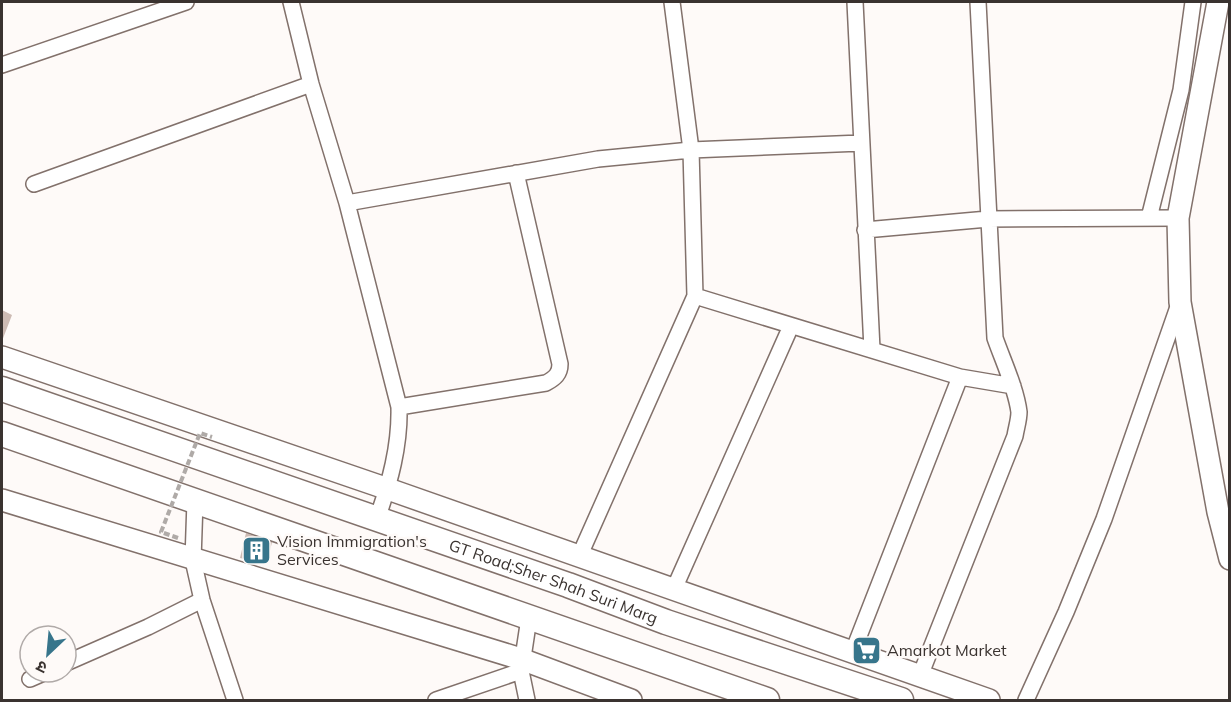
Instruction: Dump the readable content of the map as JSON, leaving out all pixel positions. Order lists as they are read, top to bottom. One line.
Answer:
{"streets":{"main road":["GT Road;Sher Shah Suri Marg"]},"places":{"building":["Vision Immigration's Services"],"supermarket":["Amarkot Market"]},"north":"bottom left"}
